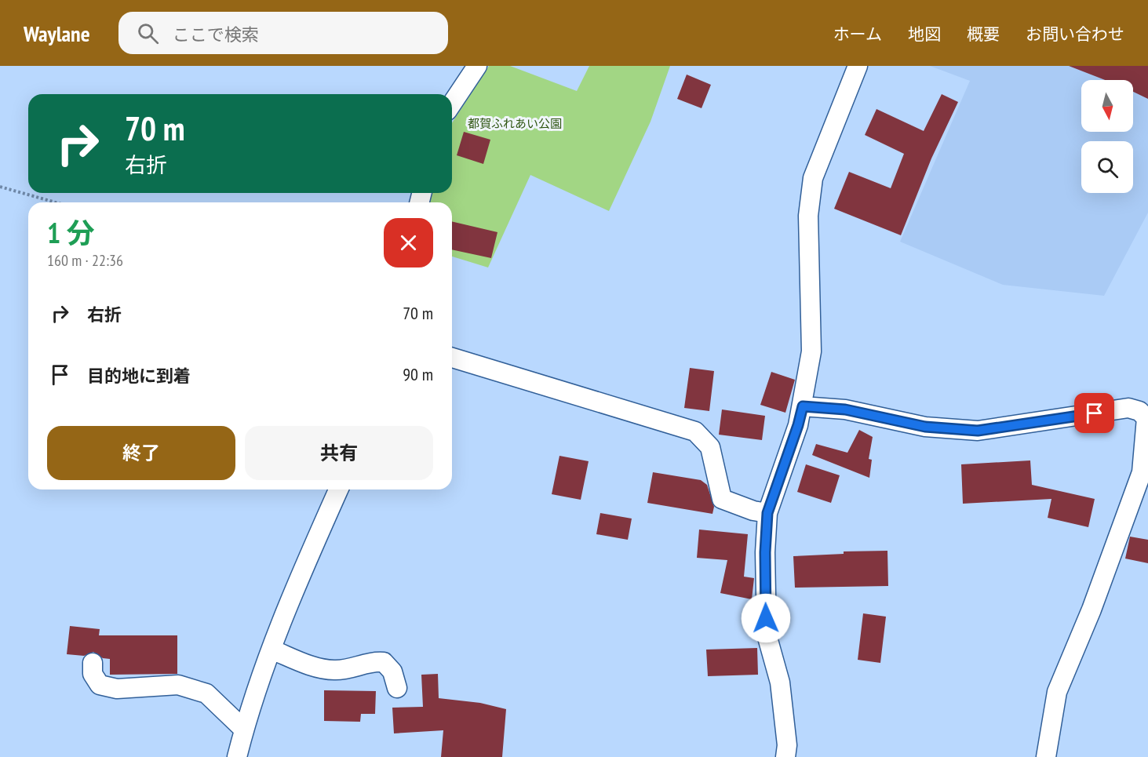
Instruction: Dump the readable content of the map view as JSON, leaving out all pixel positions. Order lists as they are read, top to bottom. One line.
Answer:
{"parks":["都賀ふれあい公園"],"north":"bottom","page":{"header":"Waylane","search":"ここで検索","nav":["ホーム","地図","概要","お問い合わせ"],"turn":["70 m","右折"],"heading":["1 分","160 m · 22:36"],"list":[{"name":"右折","value":"70 m"},{"name":"目的地に到着","value":"90 m"}],"buttons":["終了","共有"]}}
